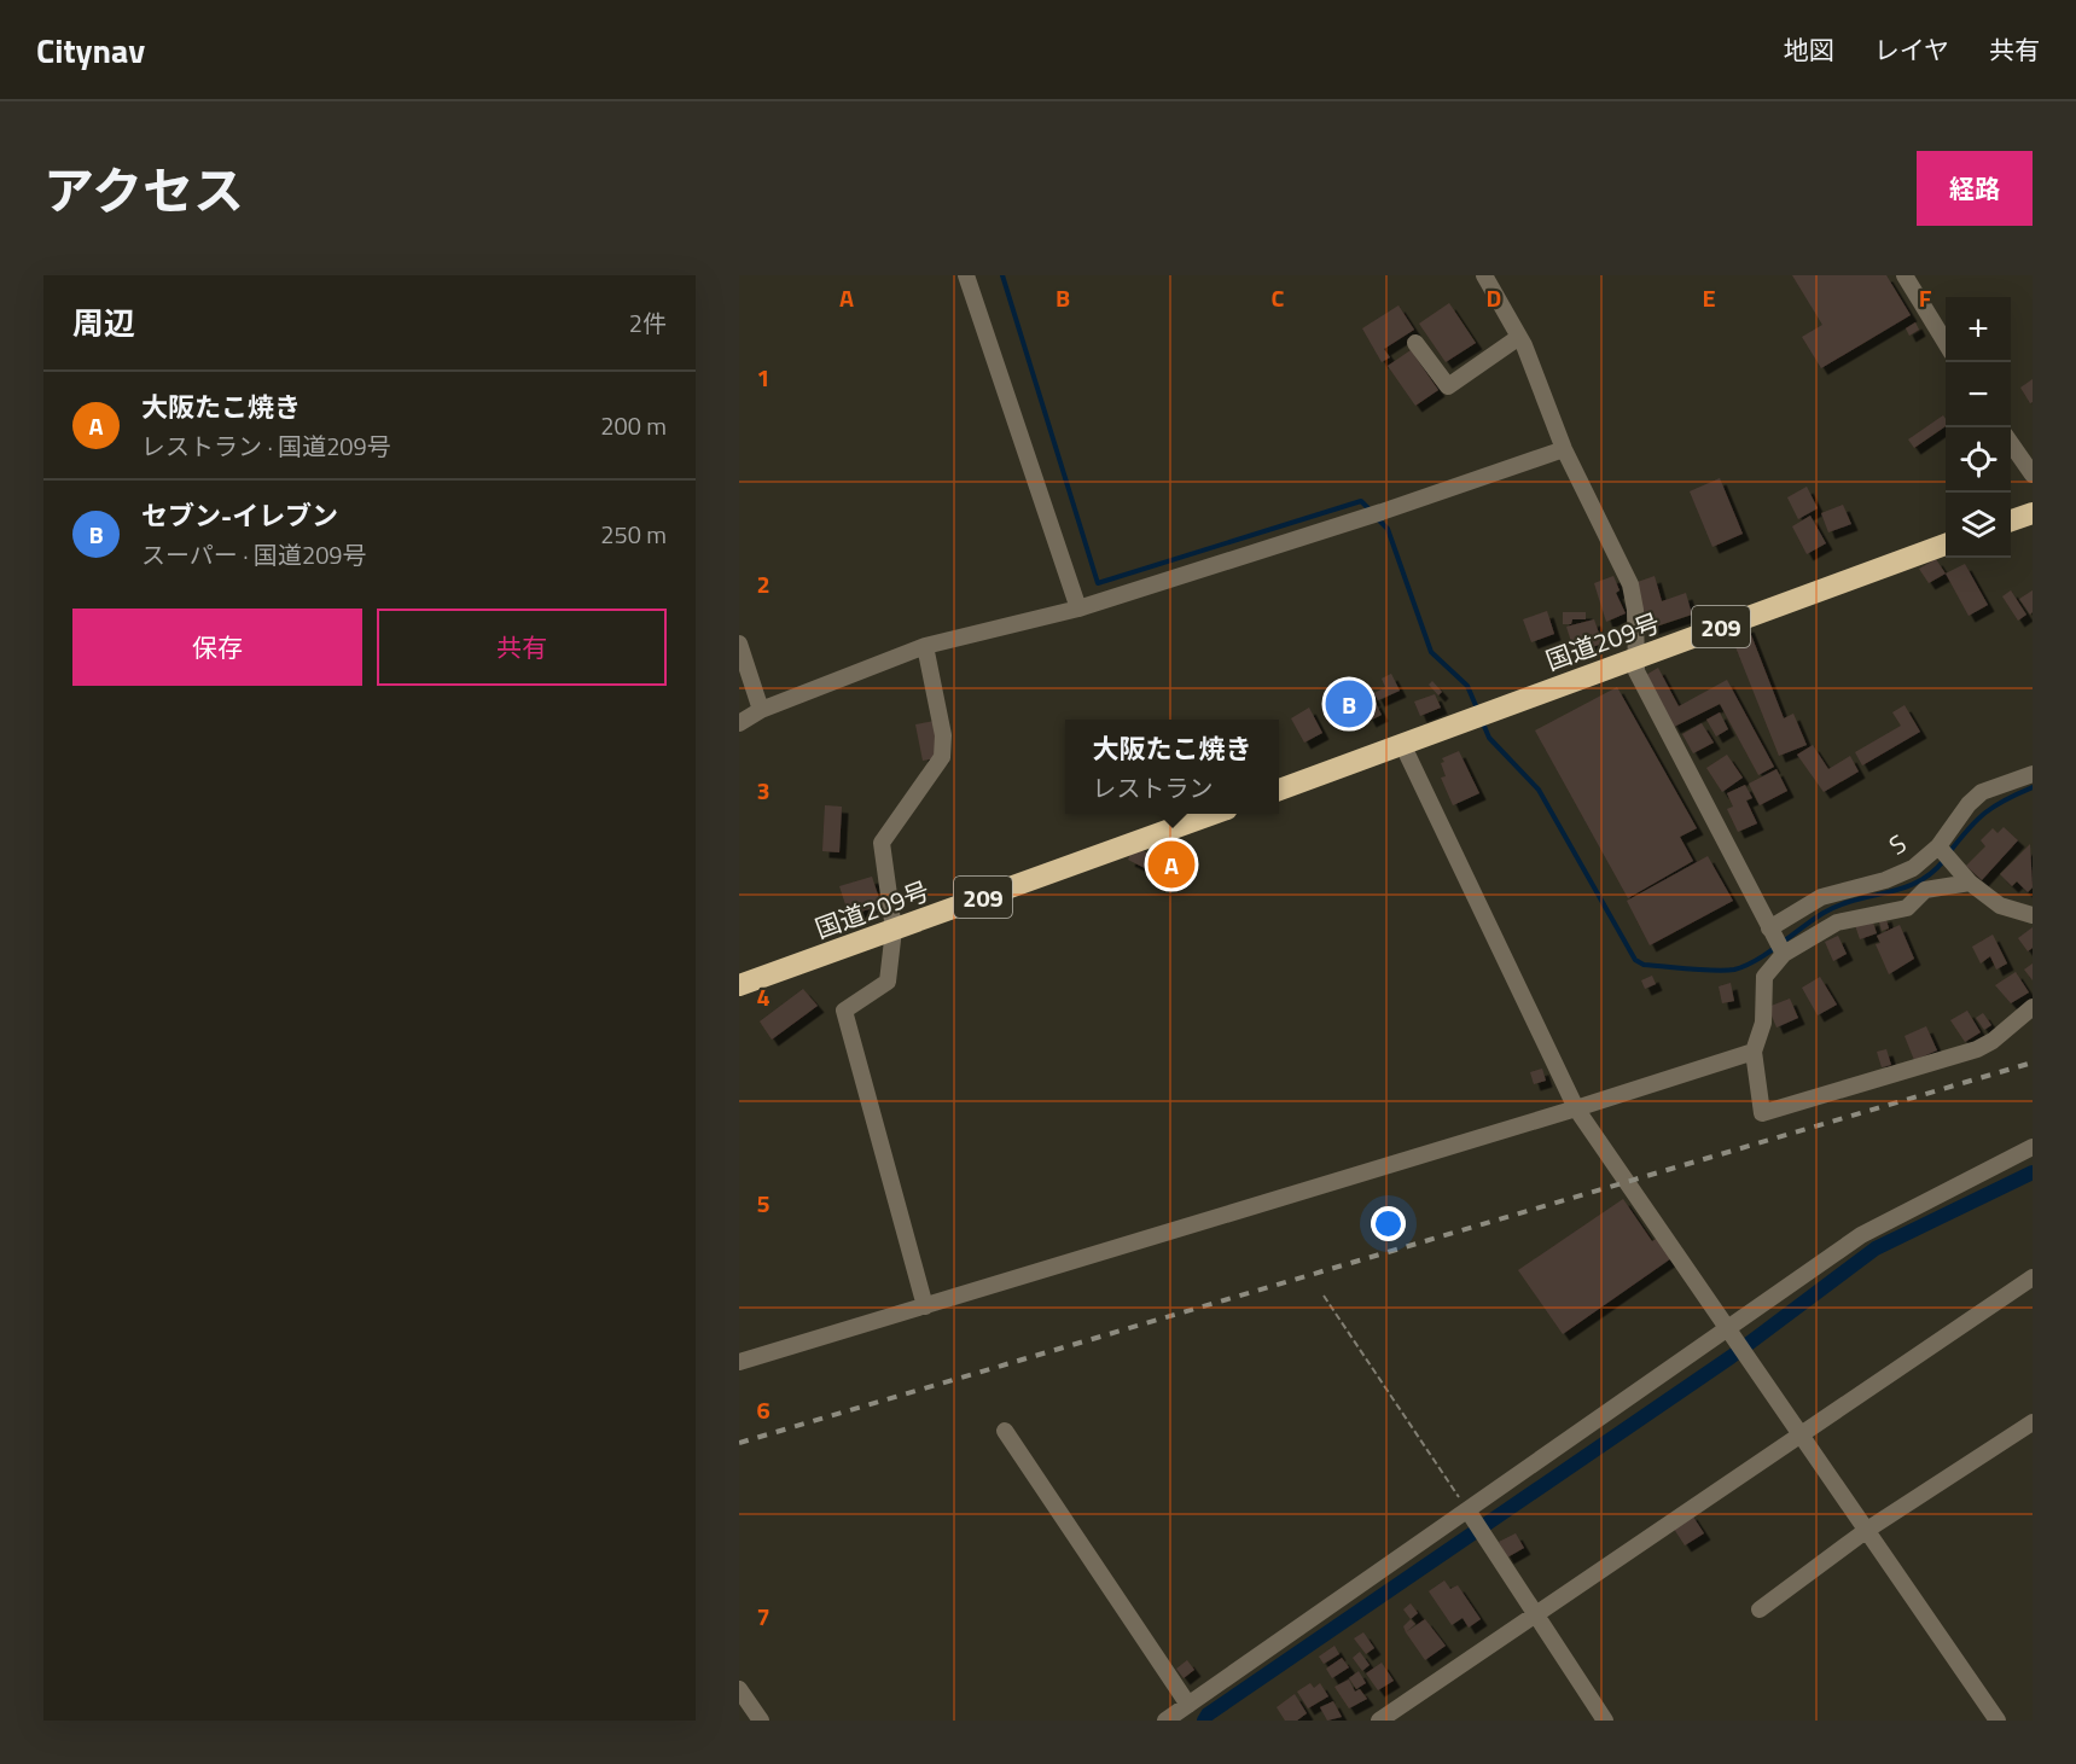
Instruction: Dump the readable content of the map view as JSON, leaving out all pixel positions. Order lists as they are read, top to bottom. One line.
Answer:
{"streets":{"highway":["209","国道209号"],"street":["S"]},"page":{"header":"Citynav","nav":["地図","レイヤ","共有"],"title":"アクセス","buttons":["経路",["保存","共有"]],"heading":["周辺","2件"],"map_buttons":["+","−"],"list":[{"mark":"A","name":"大阪たこ焼き","note":"レストラン · 国道209号","value":"200 m"},{"mark":"B","name":"セブン-イレブン","note":"スーパー · 国道209号","value":"250 m"}],"pins":["B","A"],"popup":["大阪たこ焼き","レストラン"]},"grid":{"columns":["A","B","C","D","E","F"],"rows":["1","2","3","4","5","6","7"]}}
